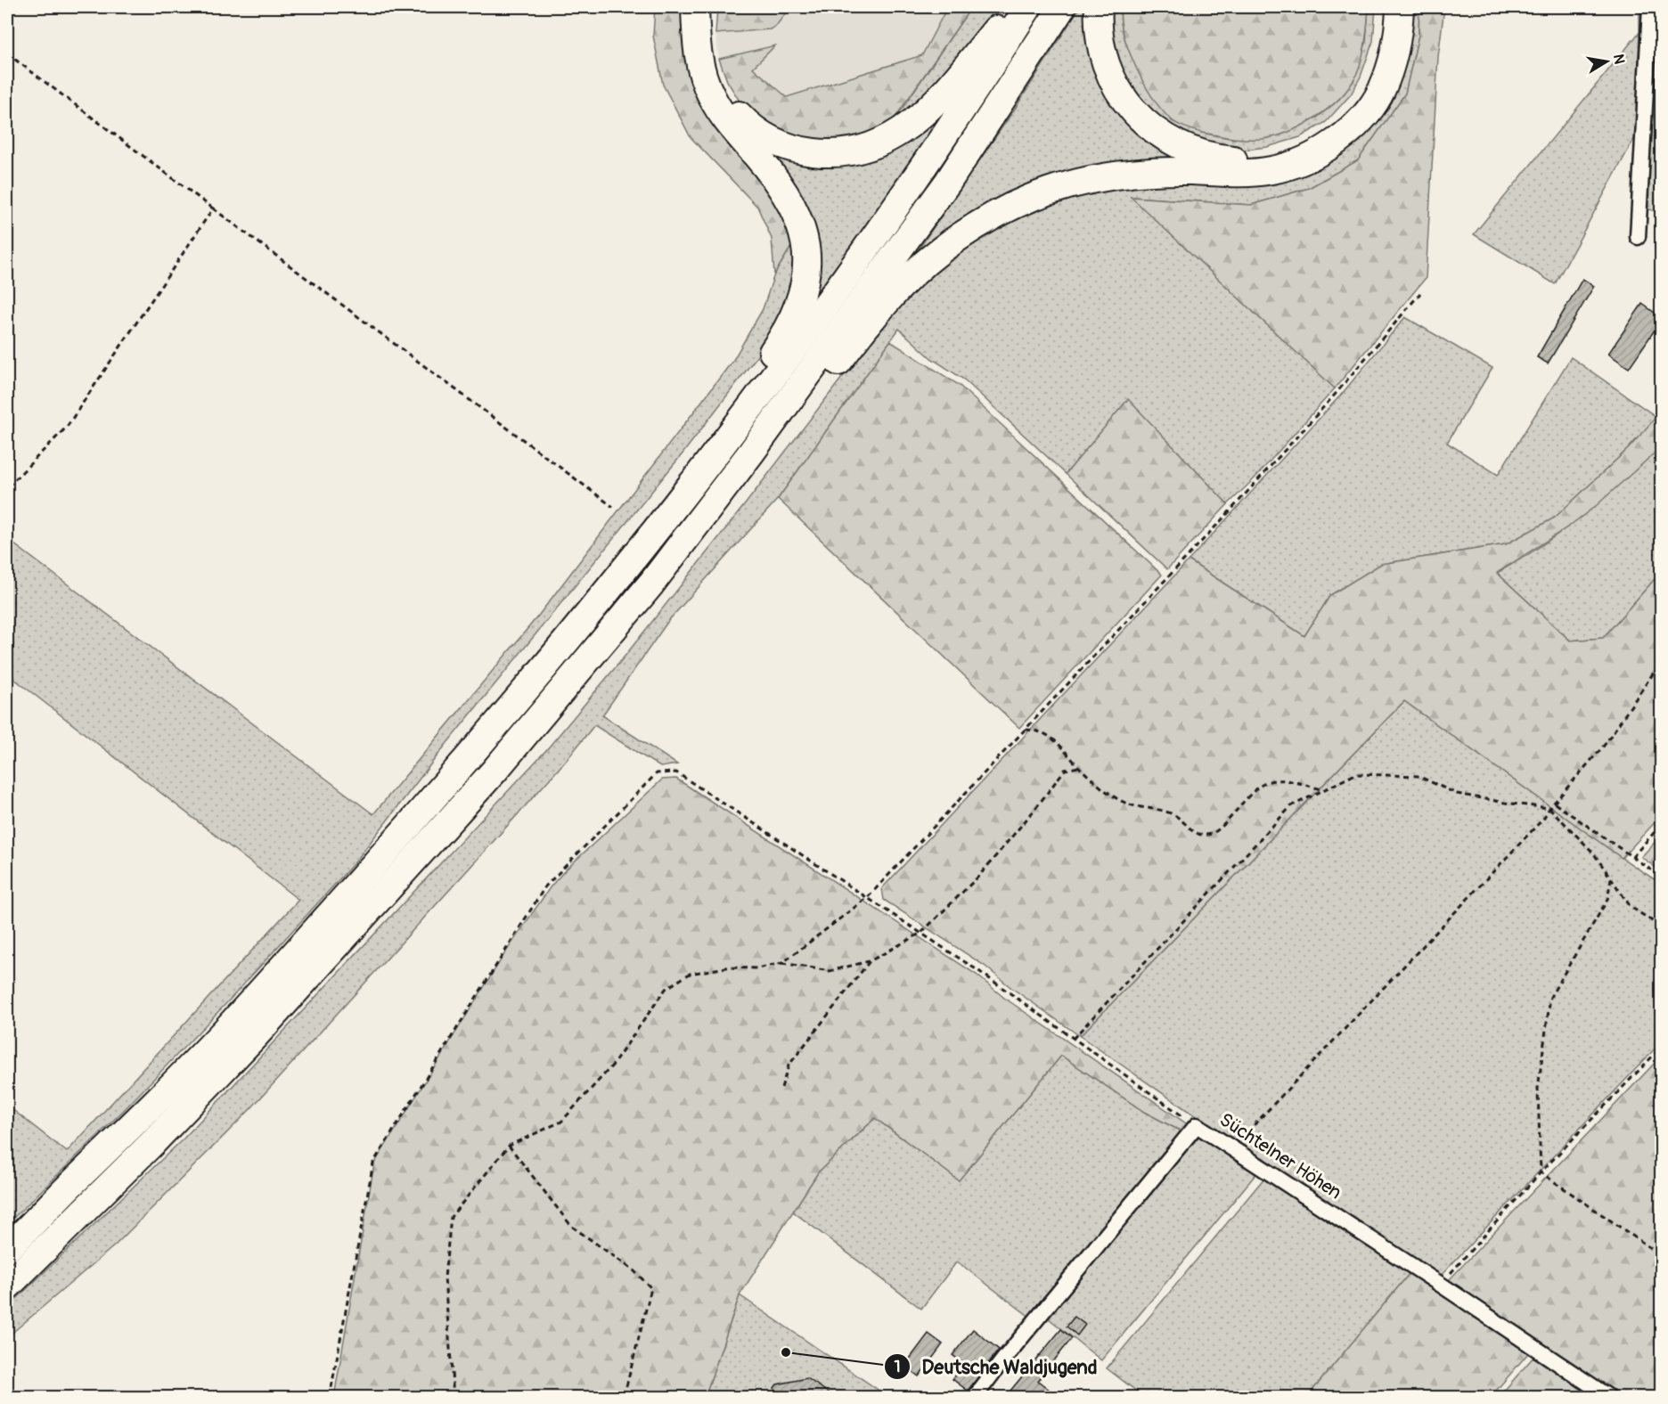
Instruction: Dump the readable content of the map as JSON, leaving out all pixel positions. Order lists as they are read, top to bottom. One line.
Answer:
{"streets":{"street":["Süchtelner Höhen"]},"places":["Deutsche Waldjugend"],"north":"right"}
